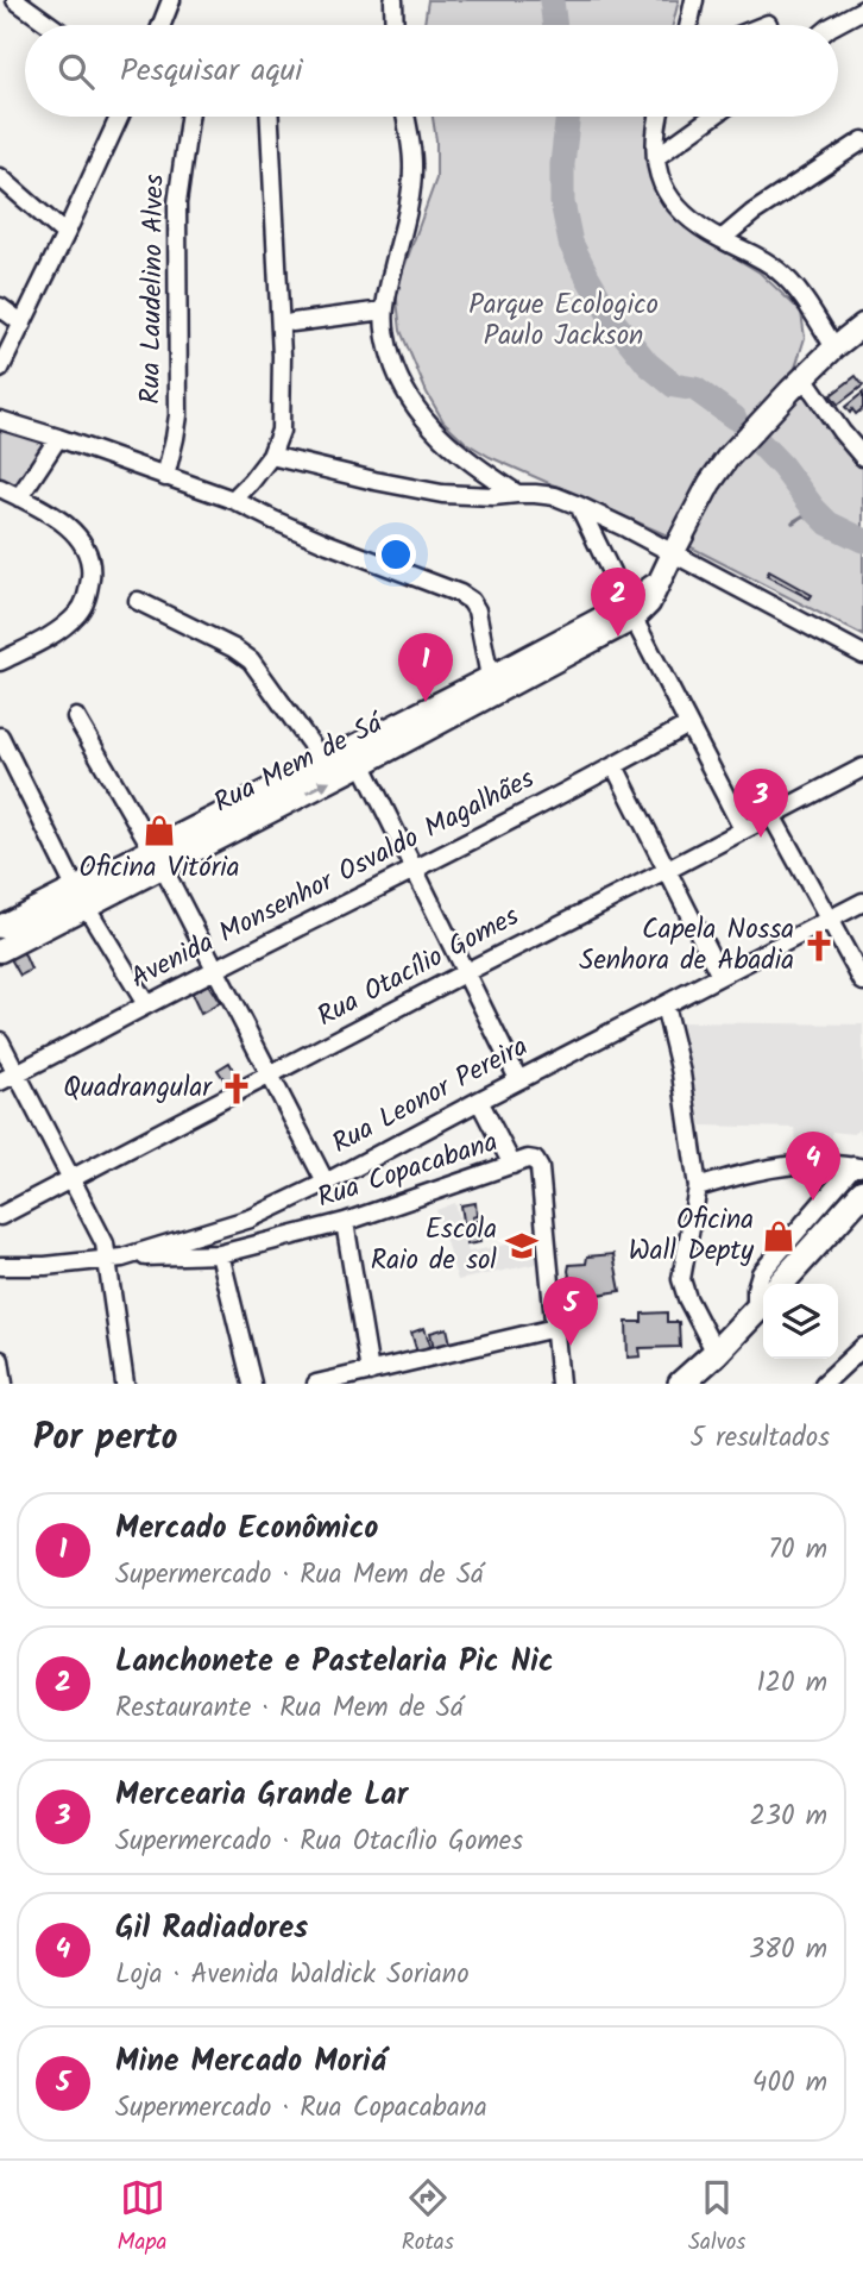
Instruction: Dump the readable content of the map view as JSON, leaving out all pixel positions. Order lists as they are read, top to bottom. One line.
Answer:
{"streets":{"street":["Rua Laudelino Alves","Rua Mem de Sá","Avenida Monsenhor Osvaldo Magalhães","Rua Otacílio Gomes","Rua Leonor Pereira","Rua Copacabana"]},"crossings":[["Rua Leonor Pereira","Rua Copacabana"]],"parks":["Parque Ecologico Paulo Jackson"],"places":{"shop":["Oficina Vitória","Oficina Wall Depty"],"church":["Capela Nossa Senhora de Abadia","Quadrangular"],"school or university":["Escola Raio de sol"]},"page":{"search":"Pesquisar aqui","pins":["2","1","3","4","5"],"heading":["Por perto","5 resultados"],"list":[{"mark":"1","name":"Mercado Econômico","note":"Supermercado · Rua Mem de Sá","value":"70 m"},{"mark":"2","name":"Lanchonete e Pastelaria Pic Nic","note":"Restaurante · Rua Mem de Sá","value":"120 m"},{"mark":"3","name":"Mercearia Grande Lar","note":"Supermercado · Rua Otacílio Gomes","value":"230 m"},{"mark":"4","name":"Gil Radiadores","note":"Loja · Avenida Waldick Soriano","value":"380 m"},{"mark":"5","name":"Mine Mercado Moriá","note":"Supermercado · Rua Copacabana","value":"400 m"}],"nav":["Mapa","Rotas","Salvos"]}}
